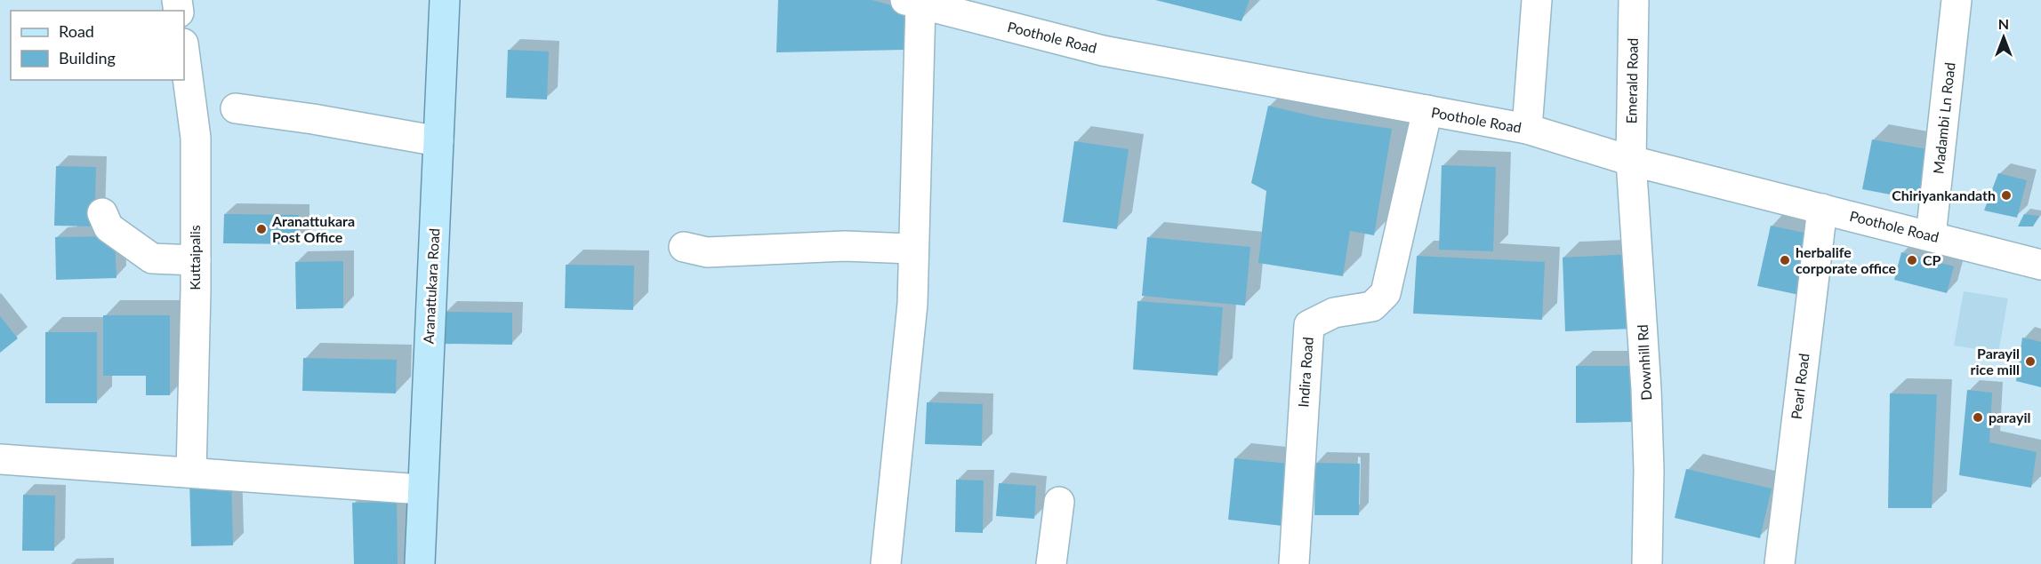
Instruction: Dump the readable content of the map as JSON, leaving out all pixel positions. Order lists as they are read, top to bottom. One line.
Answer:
{"streets":{"main road":["Aranattukara Road"],"street":["Poothole Road","Emerald Road","Madambi Ln Road","Kuttaipalis","Downhill Rd","Indira Road","Pearl Road"]},"crossings":[["Poothole Road","Emerald Road"],["Poothole Road","Madambi Ln Road"],["Poothole Road","Downhill Rd"],["Poothole Road","Indira Road"],["Poothole Road","Pearl Road"],["Emerald Road","Downhill Rd"]],"places":["Chiriyankandath","Aranattukara Post Office","herbalife corporate office","CP","Parayil rice mill","parayil"],"legend":["Road","Building"],"north":"top"}
